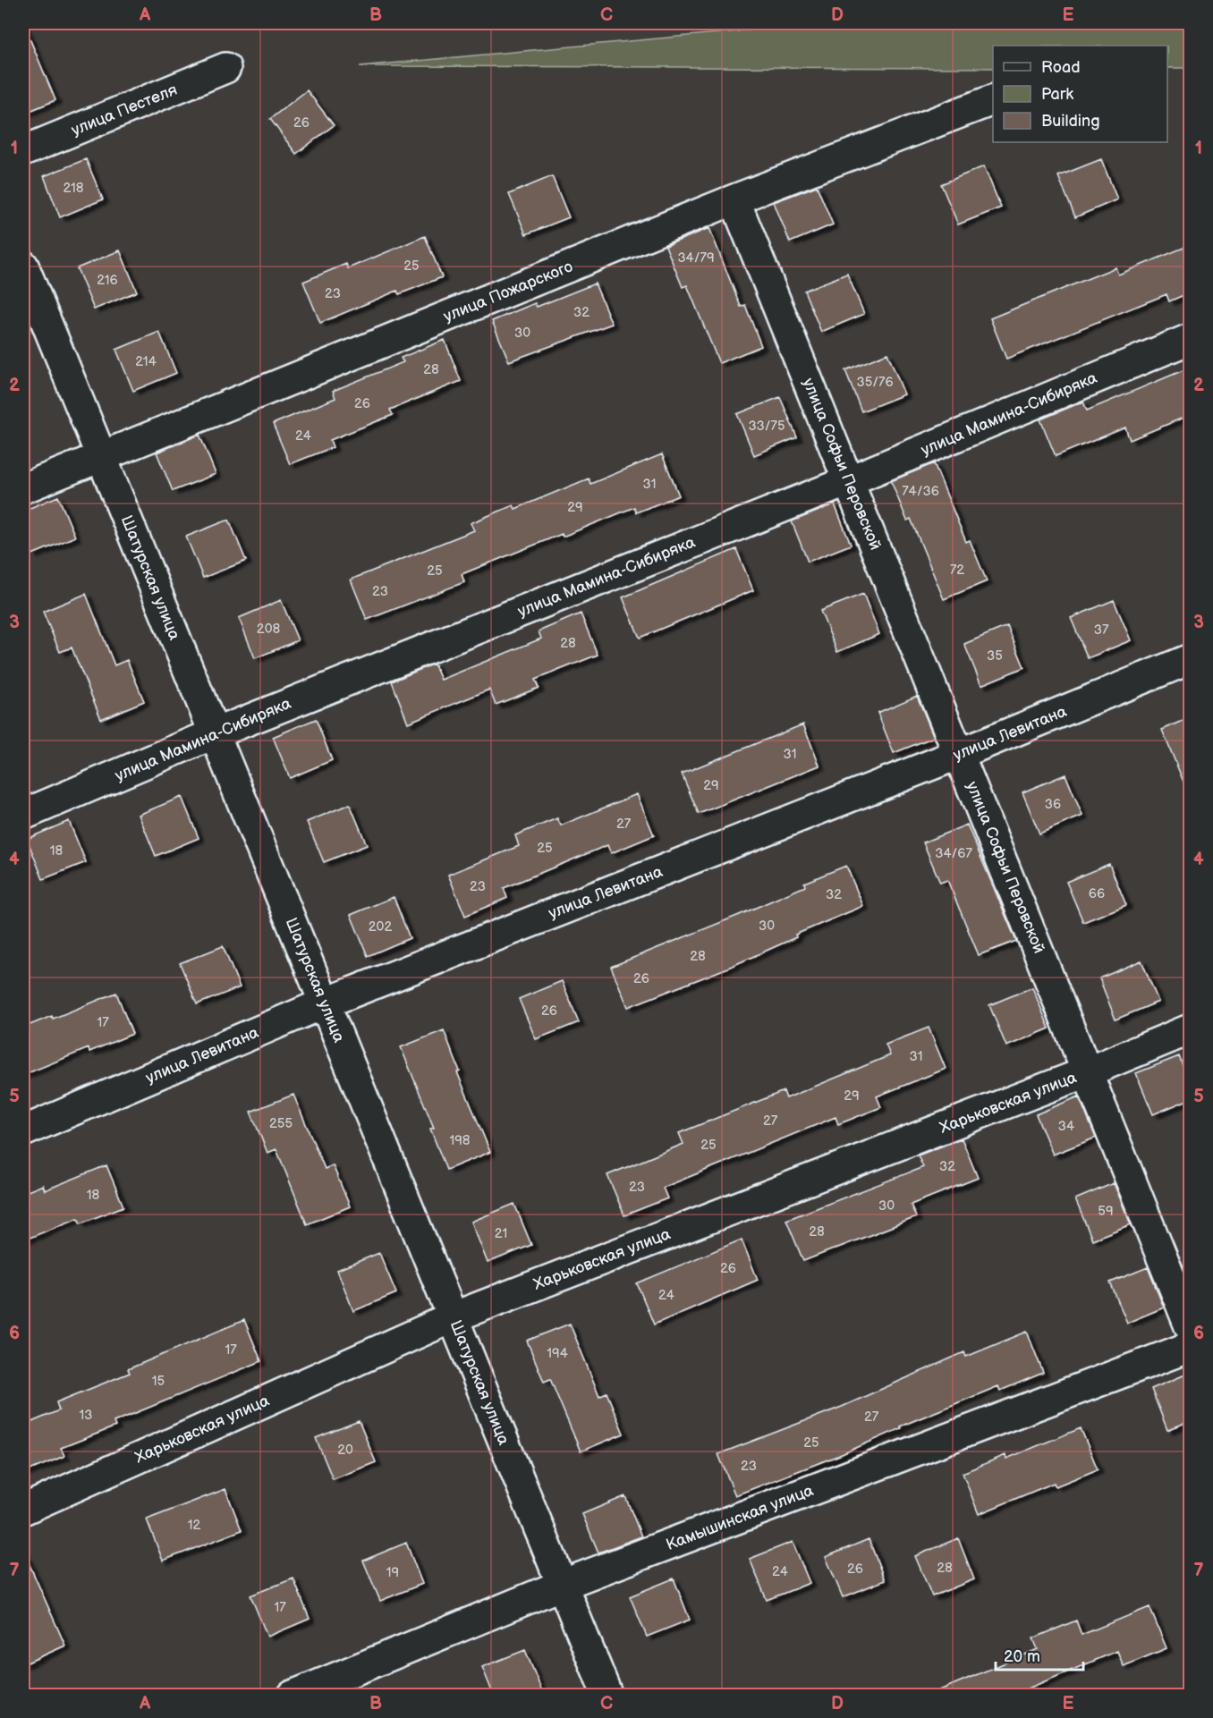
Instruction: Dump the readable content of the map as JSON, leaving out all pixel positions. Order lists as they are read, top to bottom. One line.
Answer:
{"streets":{"street":["улица Пестеля","улица Пожарского","улица Мамина-Сибиряка","улица Софьи Перовской","Шатурская улица","улица Левитана","Харьковская улица","Камышинская улица"]},"crossings":[["улица Пожарского","улица Софьи Перовской"],["улица Пожарского","Шатурская улица"],["улица Мамина-Сибиряка","улица Софьи Перовской"],["улица Мамина-Сибиряка","Шатурская улица"],["улица Софьи Перовской","улица Левитана"],["улица Софьи Перовской","Харьковская улица"],["Шатурская улица","улица Левитана"],["Шатурская улица","Харьковская улица"],["Шатурская улица","Камышинская улица"]],"house_numbers":["26","218","34/79","25","216","23","32","30","214","28","35/76","26","33/75","24","31","74/36","29","72","25","23","208","37","28","35","31","29","36","27","25","18","34/67","23","66","32","30","202","28","26","26","17","31","29","27","255","34","198","25","32","23","18","30","59","28","21","26","24","17","194","15","13","27","25","20","23","12","28","26","24","19","17"],"legend":["Road","Park","Building"],"scale_bar":"20 m","grid":{"columns":["A","B","C","D","E"],"rows":["1","2","3","4","5","6","7"]}}
